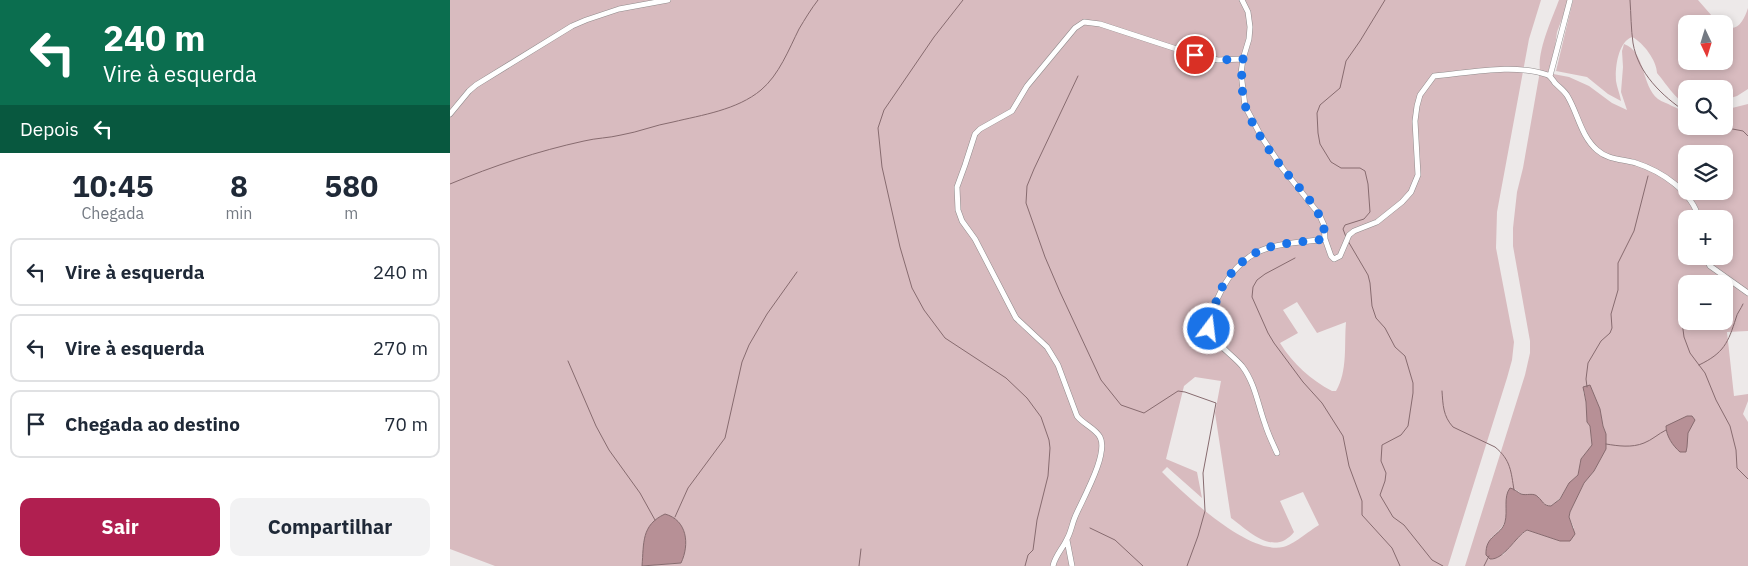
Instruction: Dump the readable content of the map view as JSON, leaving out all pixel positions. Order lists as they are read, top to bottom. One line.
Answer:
{"north":"bottom","page":{"turn":["240 m","Vire à esquerda"],"map_buttons":["+","−"],"then":"Depois","eta":["10:45","Chegada","8","min","580","m"],"list":[{"name":"Vire à esquerda","value":"240 m"},{"name":"Vire à esquerda","value":"270 m"},{"name":"Chegada ao destino","value":"70 m"}],"buttons":["Sair","Compartilhar"]}}
